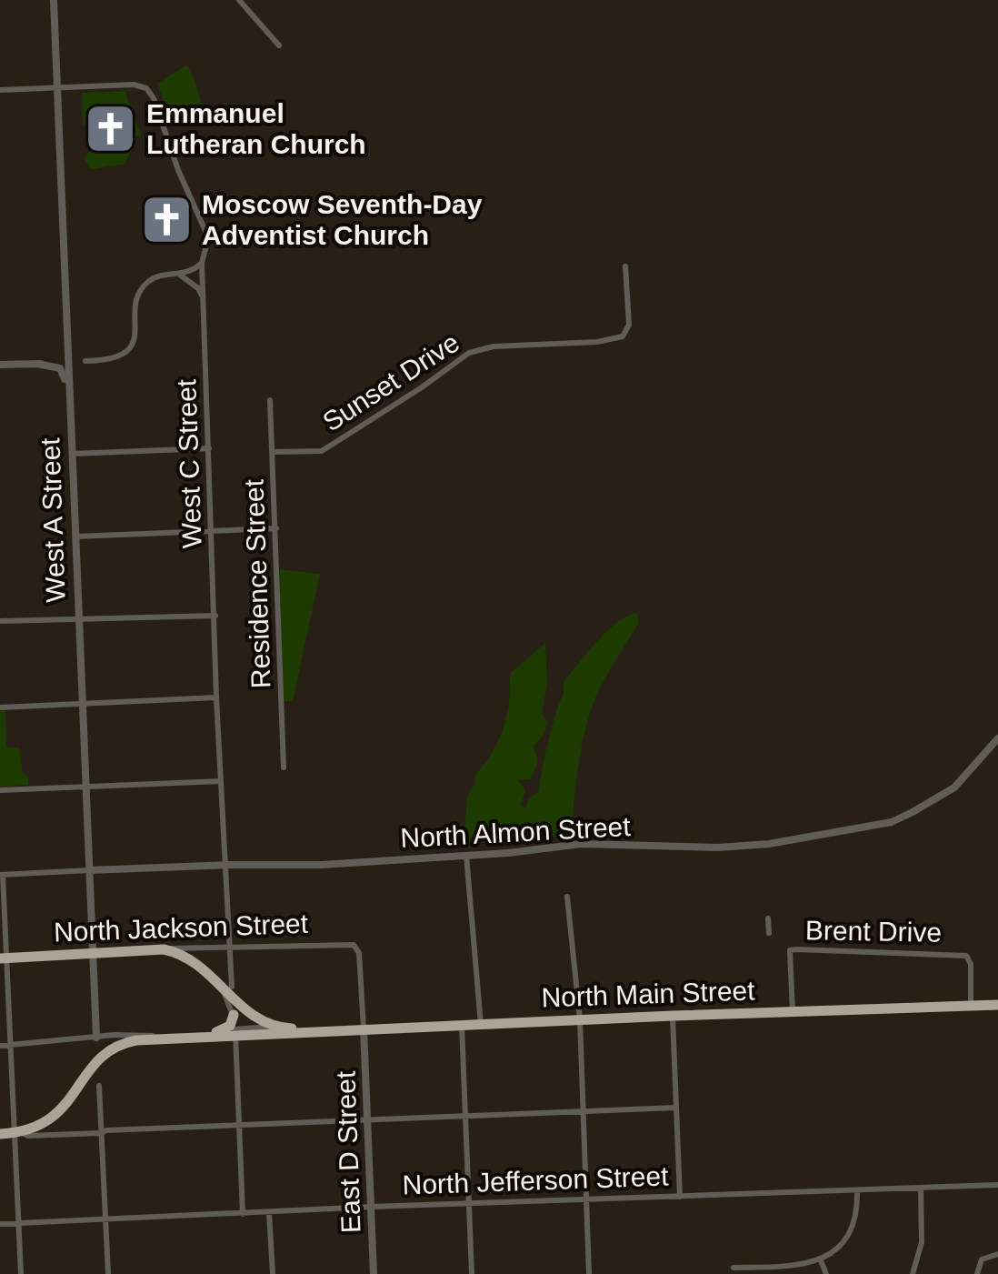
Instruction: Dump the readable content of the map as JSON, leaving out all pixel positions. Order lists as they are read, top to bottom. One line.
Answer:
{"streets":{"highway":["North Jackson Street","North Main Street"],"street":["Sunset Drive","West C Street","West A Street","Residence Street","North Almon Street","Brent Drive","East D Street","North Jefferson Street"]},"crossings":[["Sunset Drive","Residence Street"],["West C Street","West A Street"],["West C Street","North Almon Street"],["West C Street","North Jackson Street"],["West A Street","North Almon Street"],["West A Street","North Jackson Street"],["West A Street","North Main Street"],["North Jackson Street","North Main Street"],["North Jackson Street","East D Street"],["Brent Drive","North Main Street"],["North Main Street","East D Street"],["East D Street","North Jefferson Street"]],"places":{"church":["Emmanuel Lutheran Church","Moscow Seventh-Day Adventist Church"]}}
